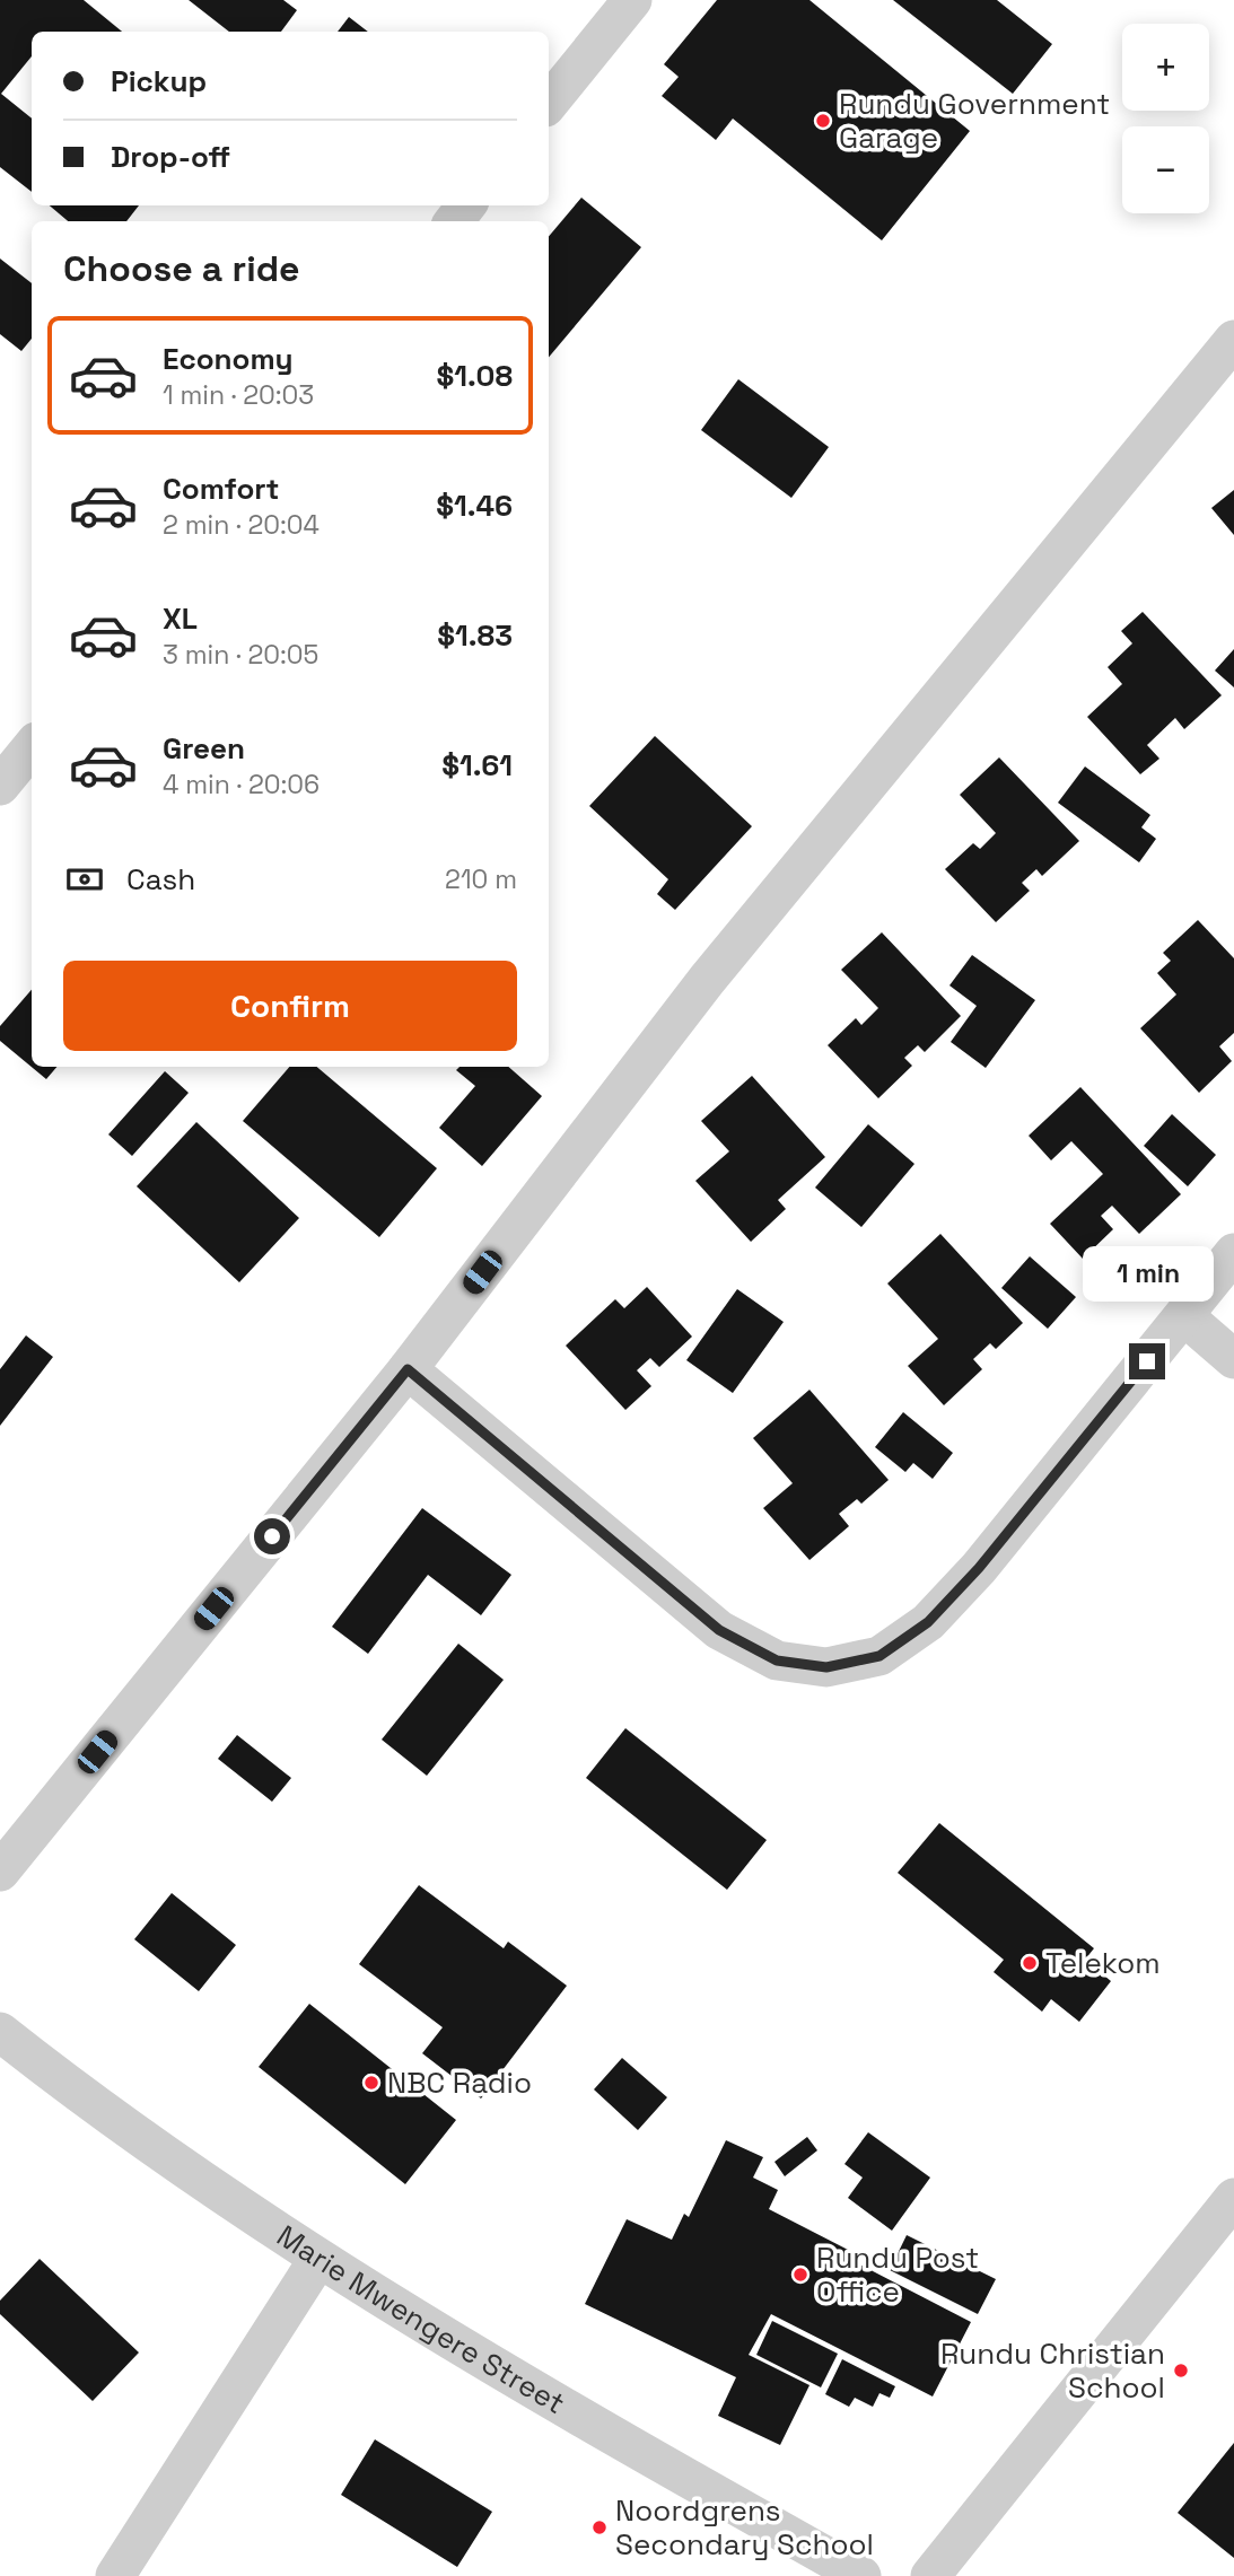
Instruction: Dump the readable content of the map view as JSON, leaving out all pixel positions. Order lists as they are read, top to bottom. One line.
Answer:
{"streets":{"street":["Marie Mwengere Street"]},"places":["Rundu Government Garage","Telekom","NBC Radio","Rundu Post Office","Rundu Christian School","Noordgrens Secondary School"],"page":{"map_buttons":["+","−"],"banner":["Pickup","Drop-off"],"heading":"Choose a ride","list":[{"name":"Economy","note":"1 min · 20:03","value":"$1.08"},{"name":"Comfort","note":"2 min · 20:04","value":"$1.46"},{"name":"XL","note":"3 min · 20:05","value":"$1.83"},{"name":"Green","note":"4 min · 20:06","value":"$1.61"}],"pay":["Cash","210 m"],"buttons":"Confirm","bubble":"1 min"}}
